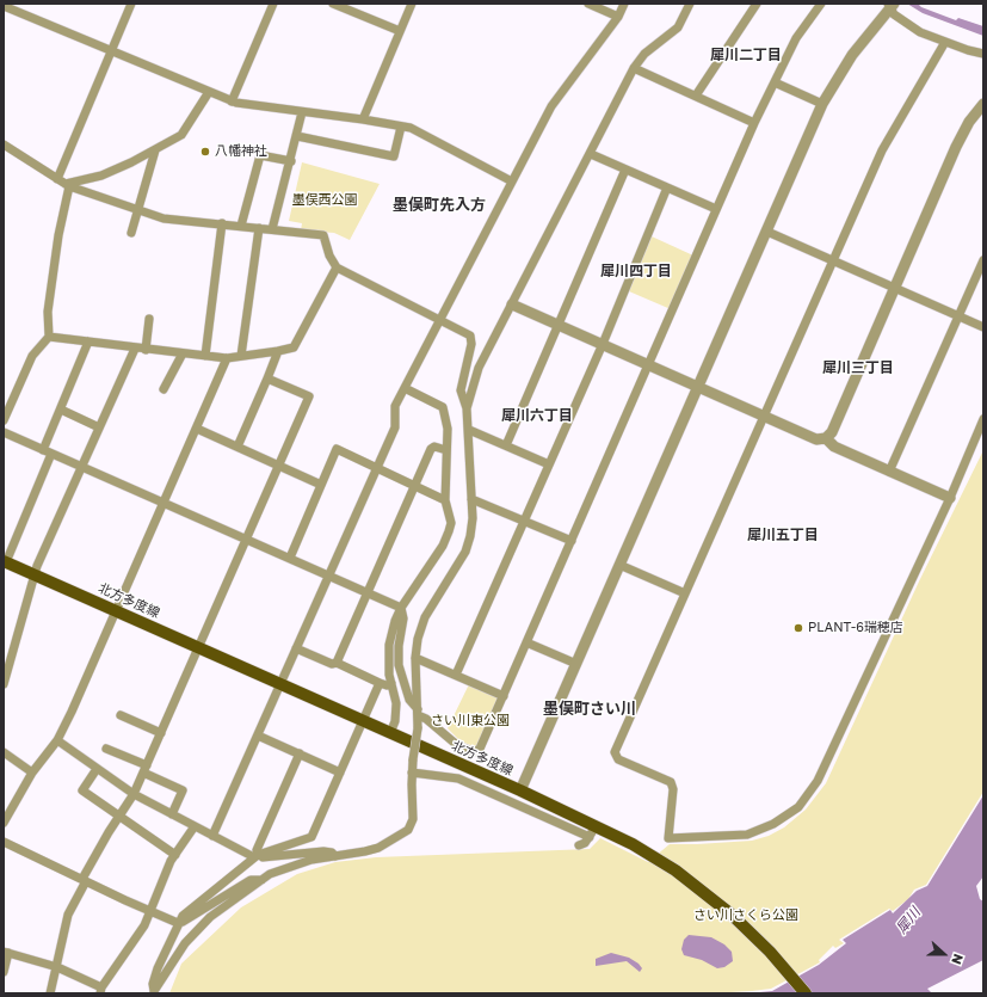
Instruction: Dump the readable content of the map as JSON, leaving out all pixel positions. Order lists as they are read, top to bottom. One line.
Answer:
{"streets":{"main road":["北方多度線"]},"districts":["犀川二丁目","墨俣町先入方","犀川四丁目","犀川三丁目","犀川六丁目","犀川五丁目","墨俣町さい川"],"water":["犀川"],"parks":["墨俣西公園","さい川東公園","さい川さくら公園"],"places":["八幡神社","PLANT-6瑞穂店"],"north":"right"}
